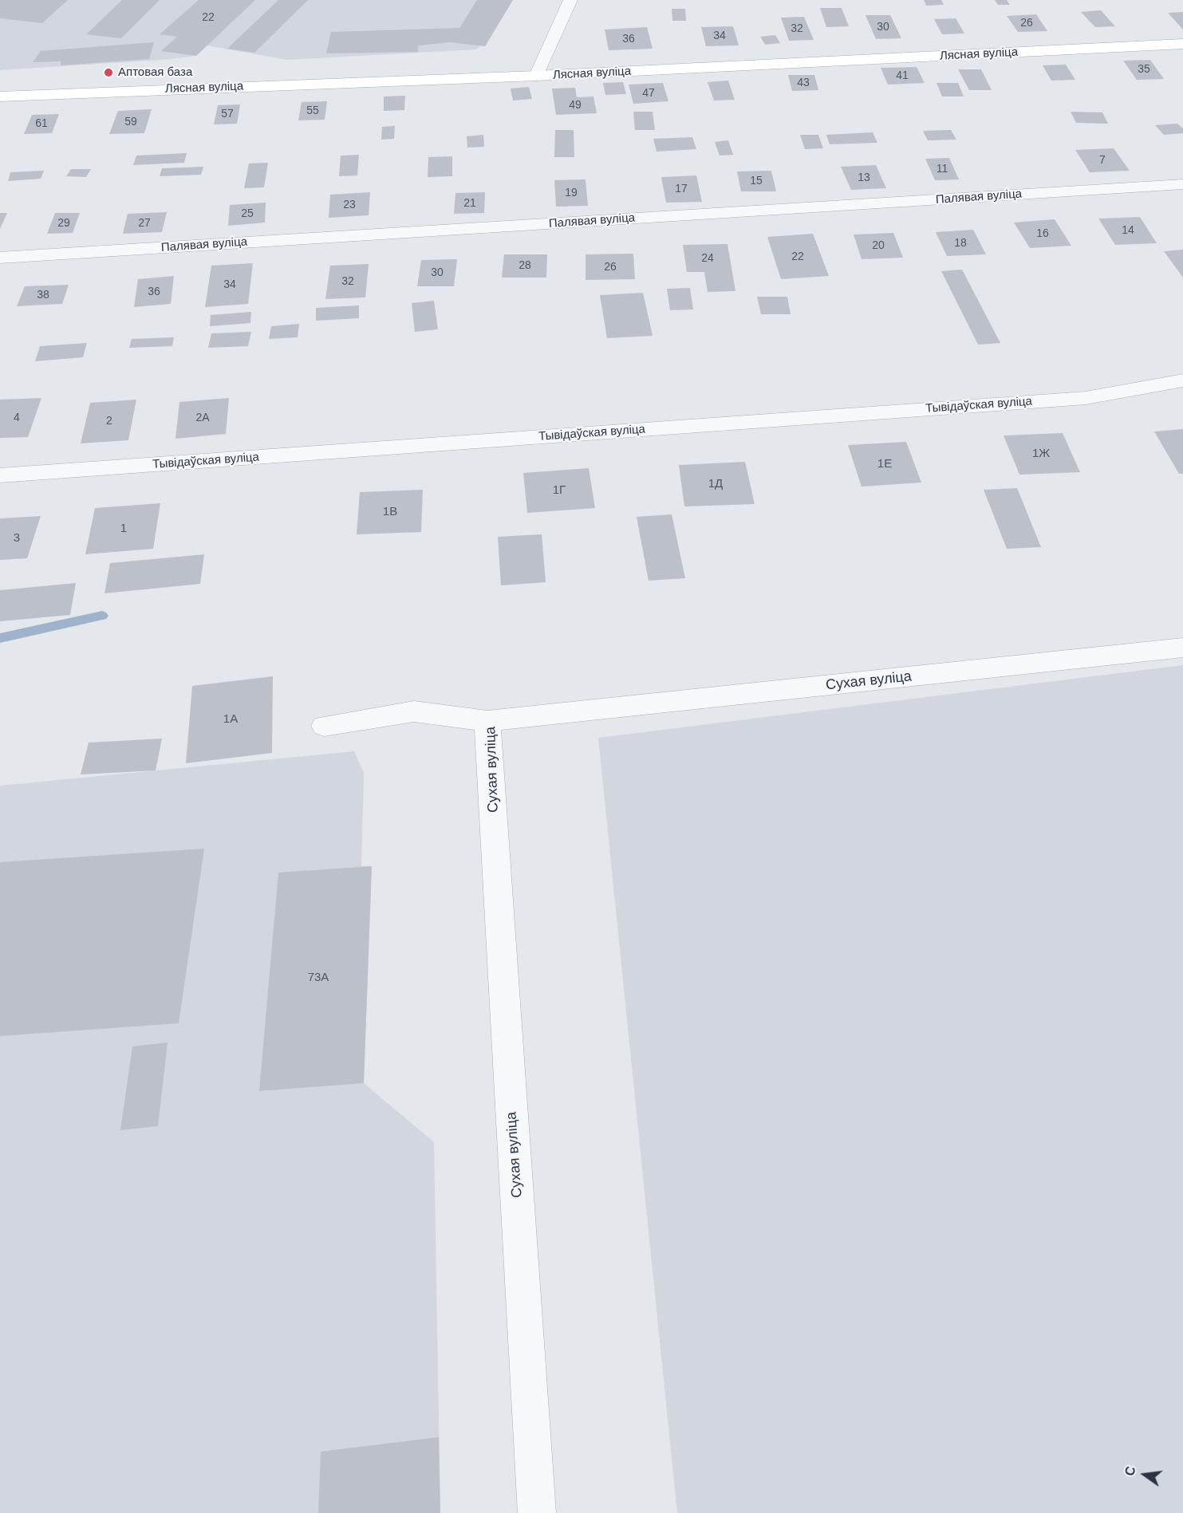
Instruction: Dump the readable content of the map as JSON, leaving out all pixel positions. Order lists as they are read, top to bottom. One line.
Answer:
{"streets":{"main road":["Лясная вуліца"],"street":["Палявая вуліца","Тывідаўская вуліца","Сухая вуліца"]},"places":["Аптовая база"],"house_numbers":["22","26","30","32","34","36","35","41","43","47","49","55","57","59","61","7","11","13","15","17","19","21","23","25","29","27","14","16","18","20","22","24","28","26","30","32","34","36","38","4","2А","2","1Ж","1Е","1Д","1Г","1В","1","3","1А","73А"],"north":"left"}
